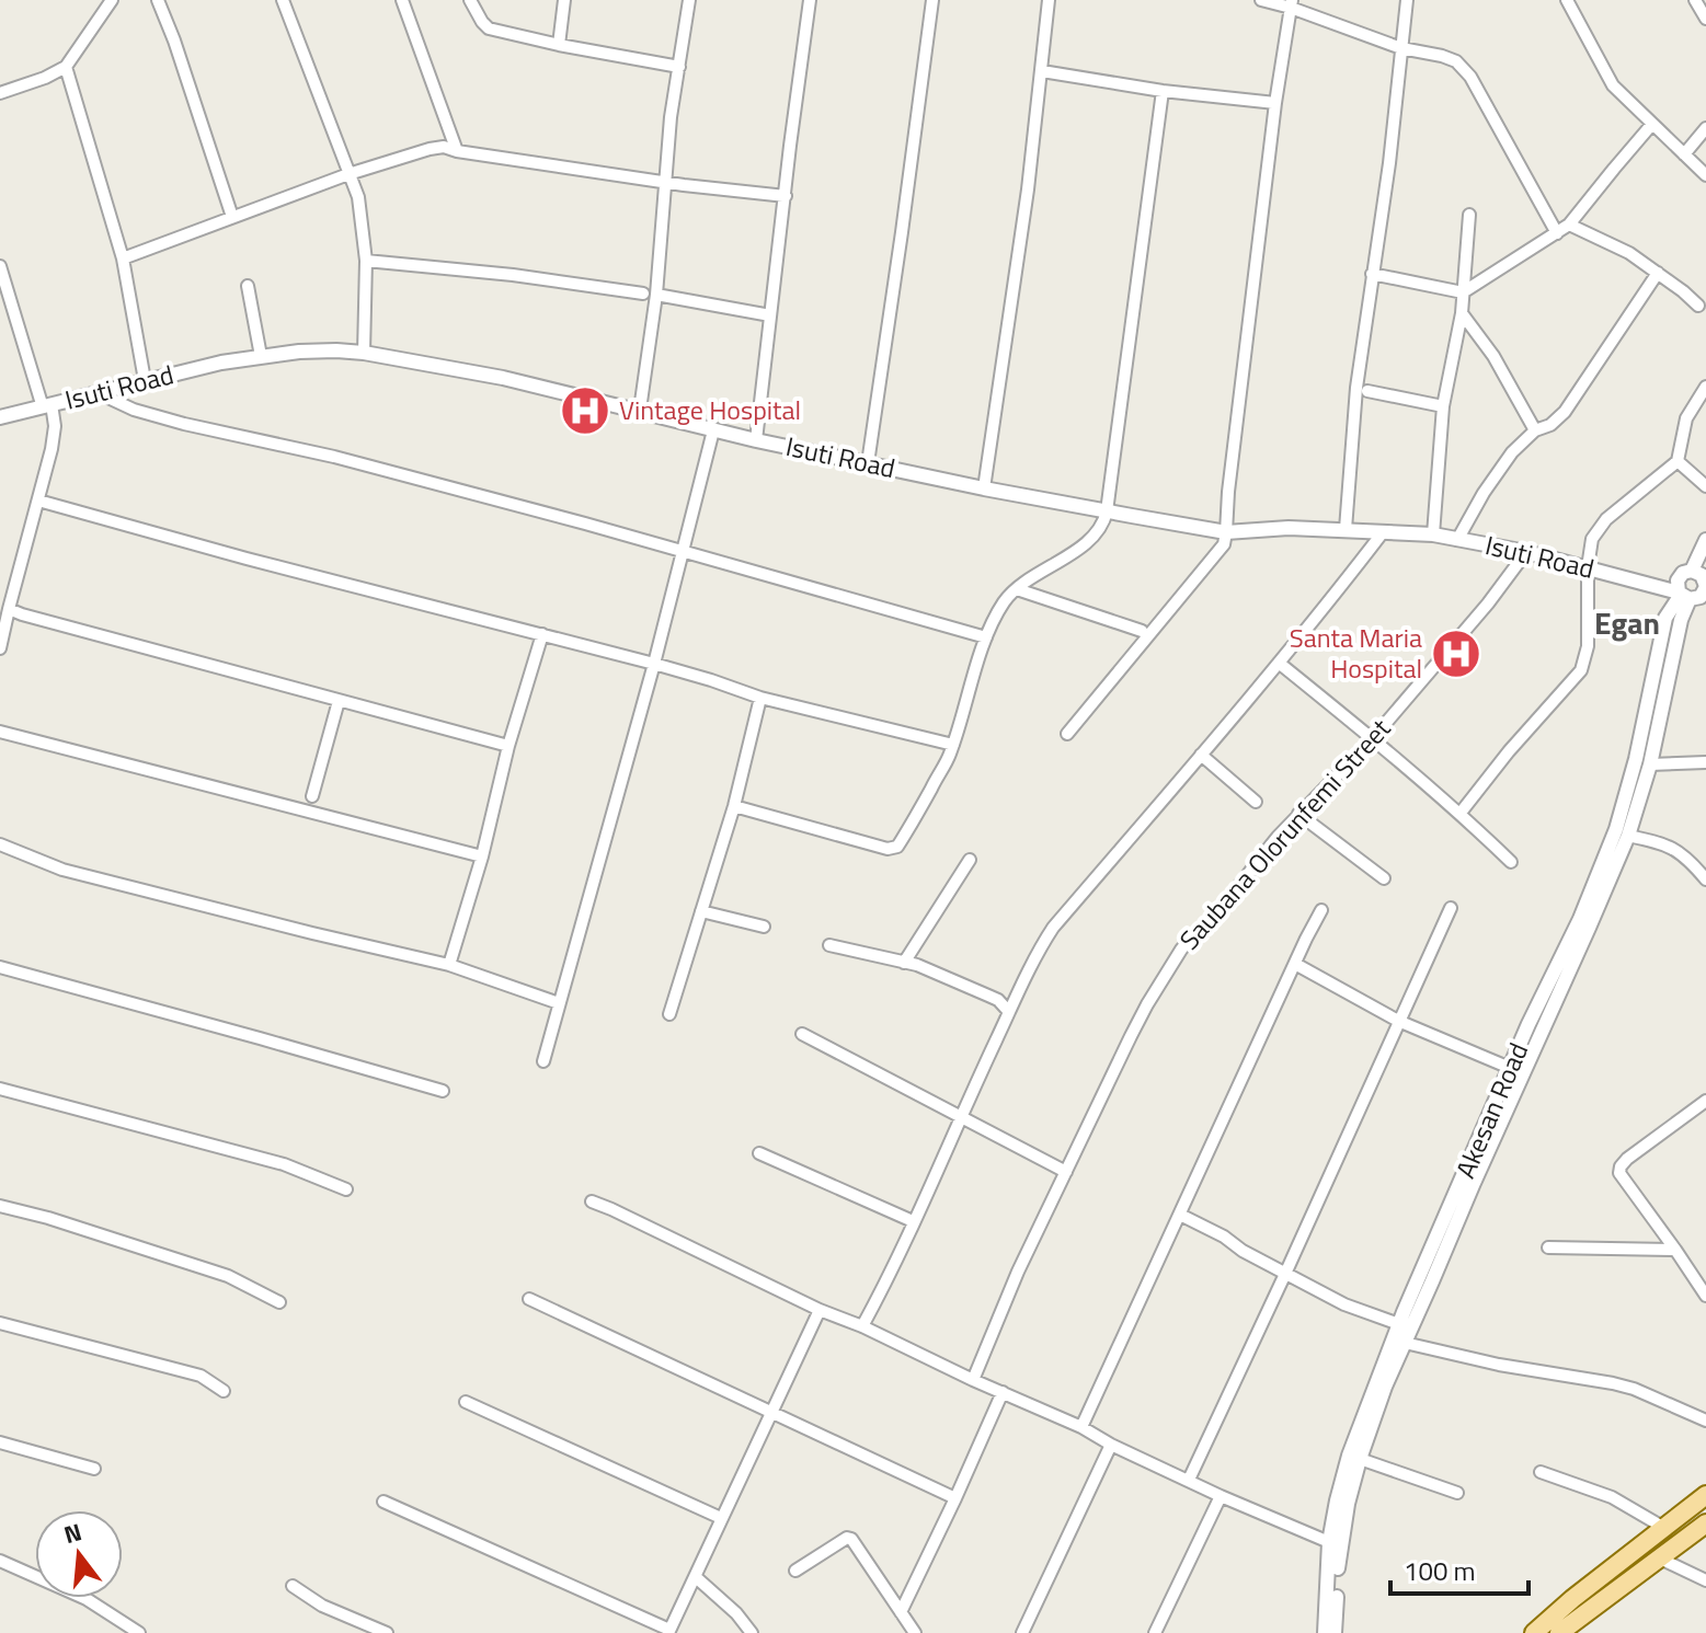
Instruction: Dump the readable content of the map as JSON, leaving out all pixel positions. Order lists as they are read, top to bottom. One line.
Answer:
{"streets":{"street":["Isuti Road","Saubana Olorunfemi Street","Akesan Road"]},"crossings":[["Isuti Road","Saubana Olorunfemi Street"],["Isuti Road","Akesan Road"]],"districts":["Egan"],"places":{"hospital":["Vintage Hospital","Santa Maria Hospital"]},"scale_bar":"100 m","north":"top"}
